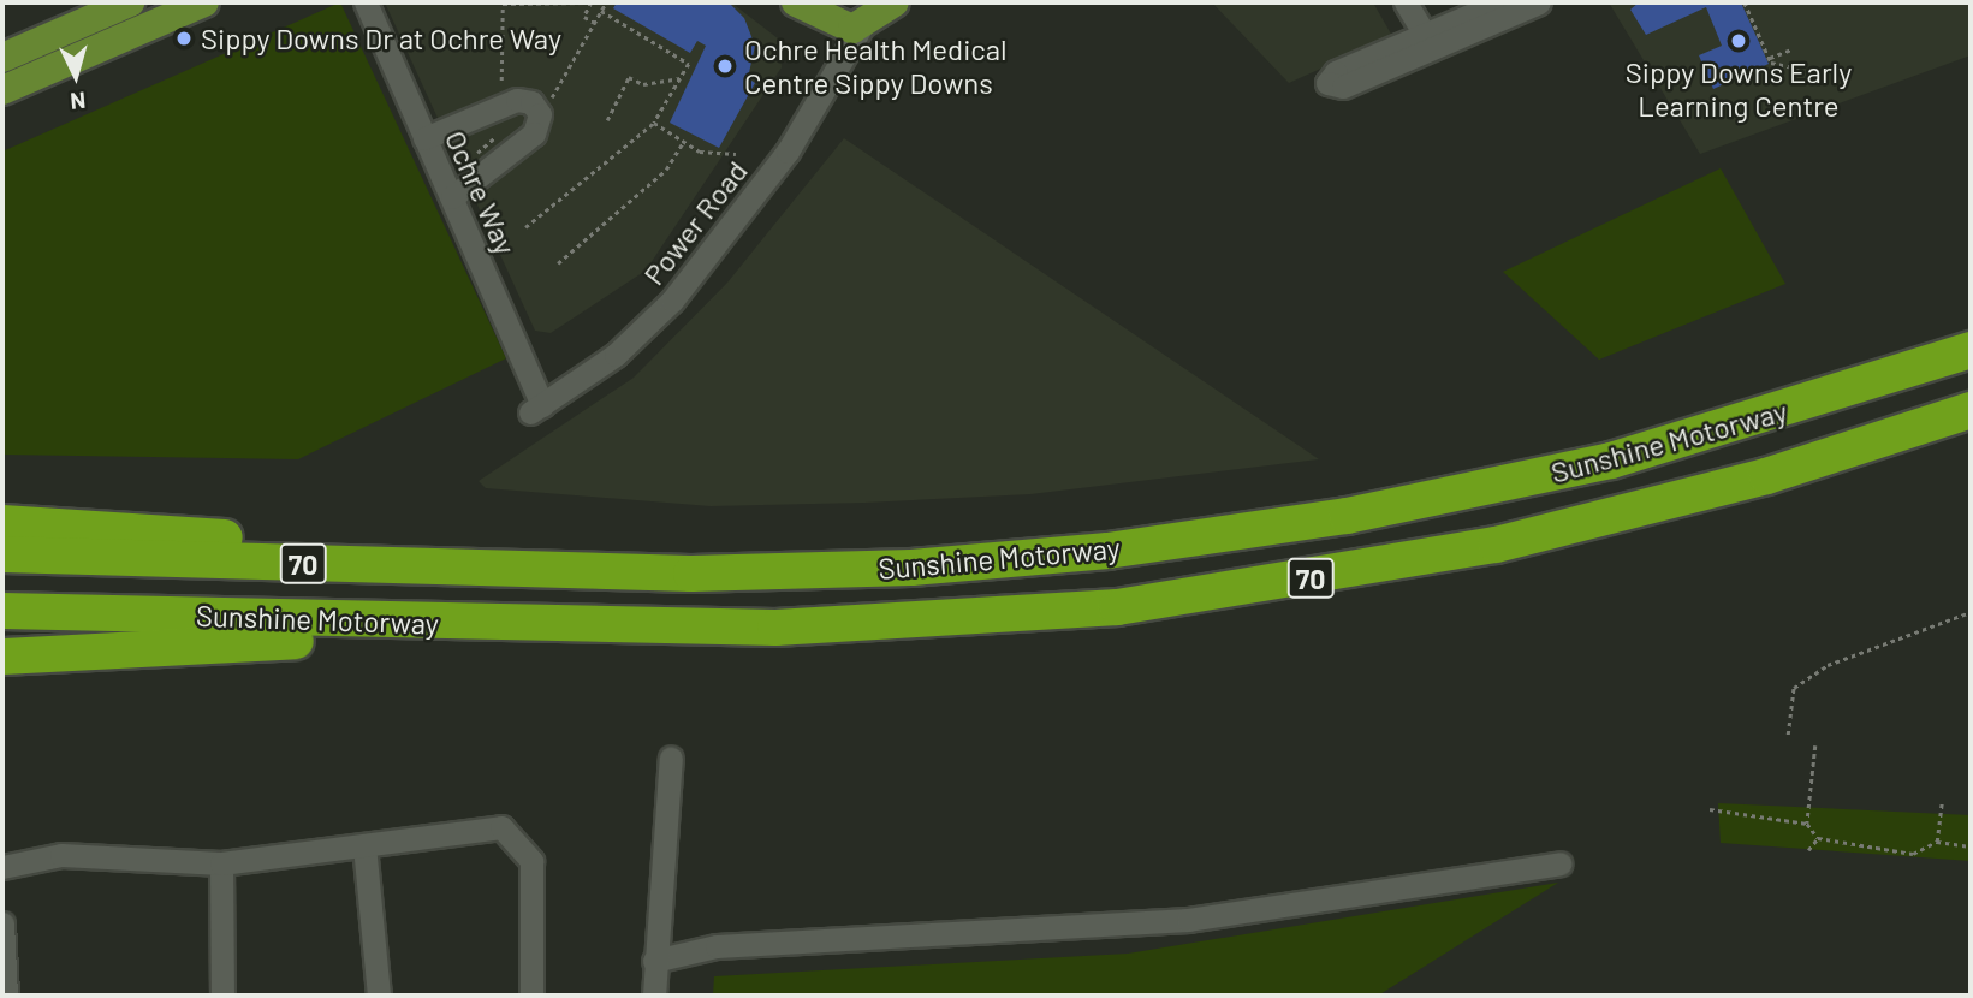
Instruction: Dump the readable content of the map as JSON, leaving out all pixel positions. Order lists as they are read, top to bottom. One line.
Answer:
{"streets":{"highway":["Sunshine Motorway","70"],"street":["Ochre Way","Power Road"]},"crossings":[["Ochre Way","Power Road"]],"places":["Sippy Downs Dr at Ochre Way","Sippy Downs Early Learning Centre","Ochre Health Medical Centre Sippy Downs"],"north":"bottom"}
